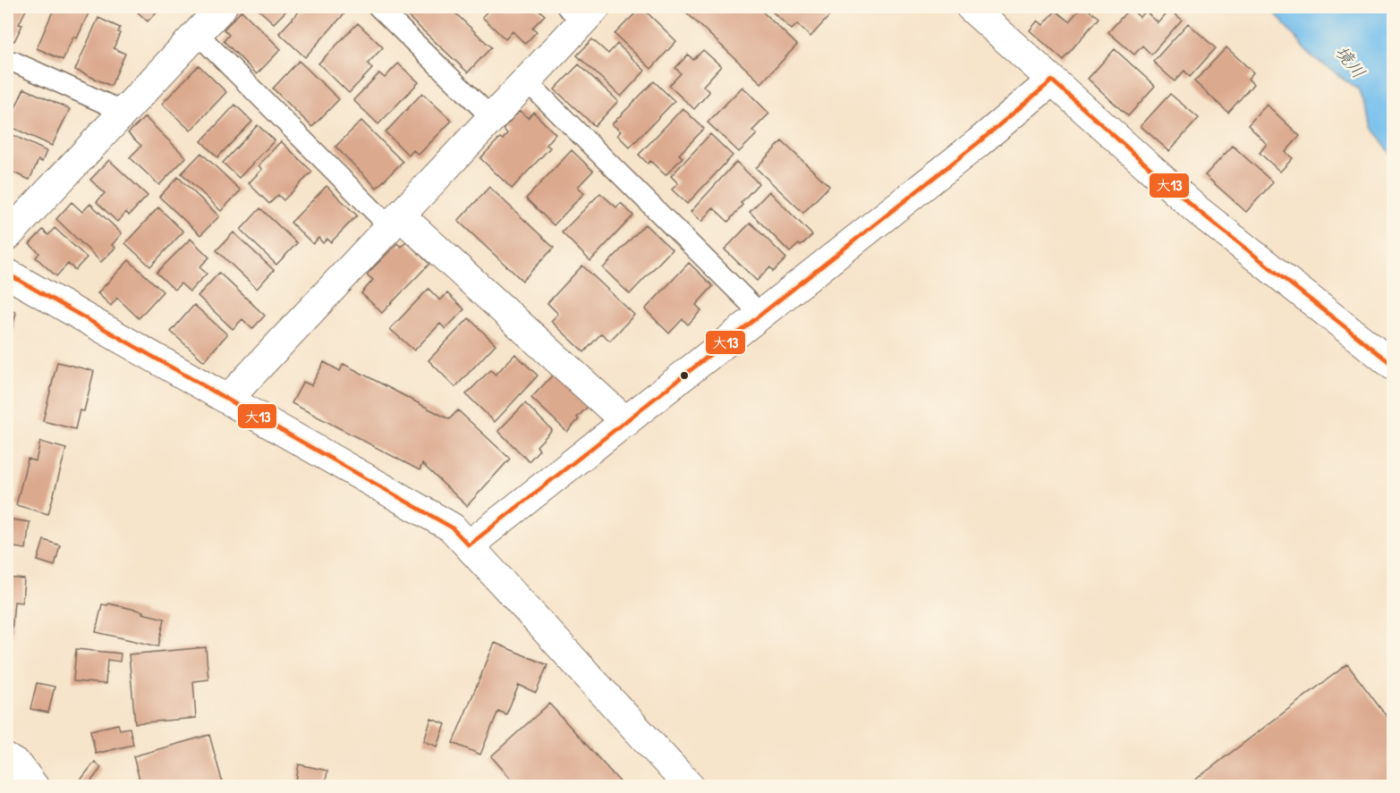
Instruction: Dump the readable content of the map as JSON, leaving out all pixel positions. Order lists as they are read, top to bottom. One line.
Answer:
{"water":["境川"],"lines":["transit line 大13"]}
